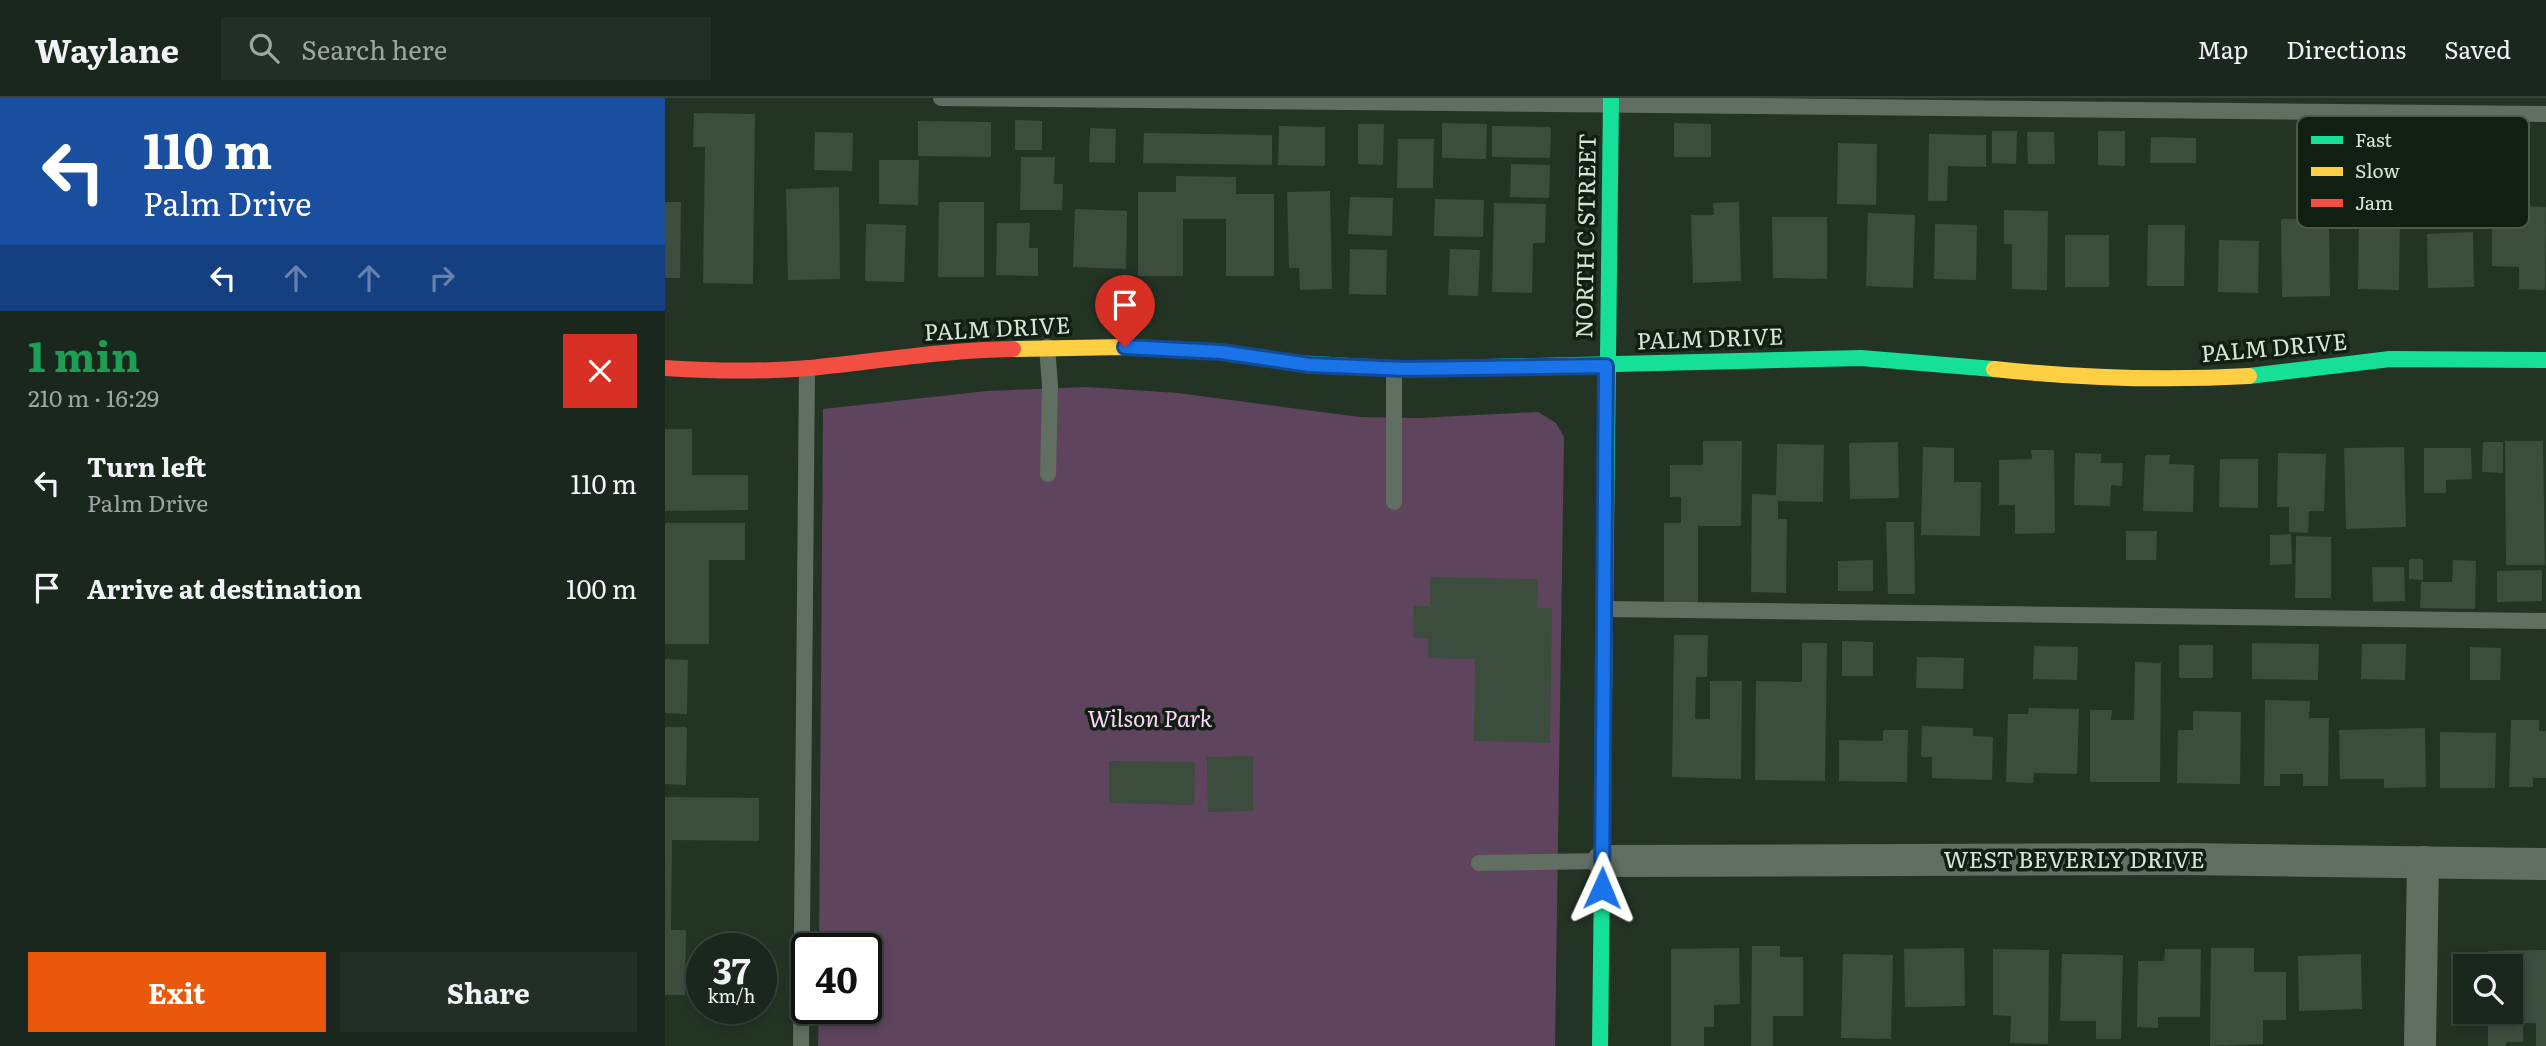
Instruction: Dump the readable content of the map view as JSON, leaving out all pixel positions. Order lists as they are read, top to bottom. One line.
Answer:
{"streets":{"street":["NORTH C STREET","PALM DRIVE","WEST BEVERLY DRIVE"]},"crossings":[["NORTH C STREET","PALM DRIVE"],["NORTH C STREET","WEST BEVERLY DRIVE"]],"parks":["Wilson Park"],"legend":["Fast","Slow","Jam"],"page":{"header":"Waylane","search":"Search here","nav":["Map","Directions","Saved"],"turn":["110 m","Palm Drive"],"heading":["1 min","210 m · 16:29"],"list":[{"name":"Turn left","note":"Palm Drive","value":"110 m"},{"name":"Arrive at destination","value":"100 m"}],"speed":"37 km/h","limit":"40","buttons":["Exit","Share"]}}
